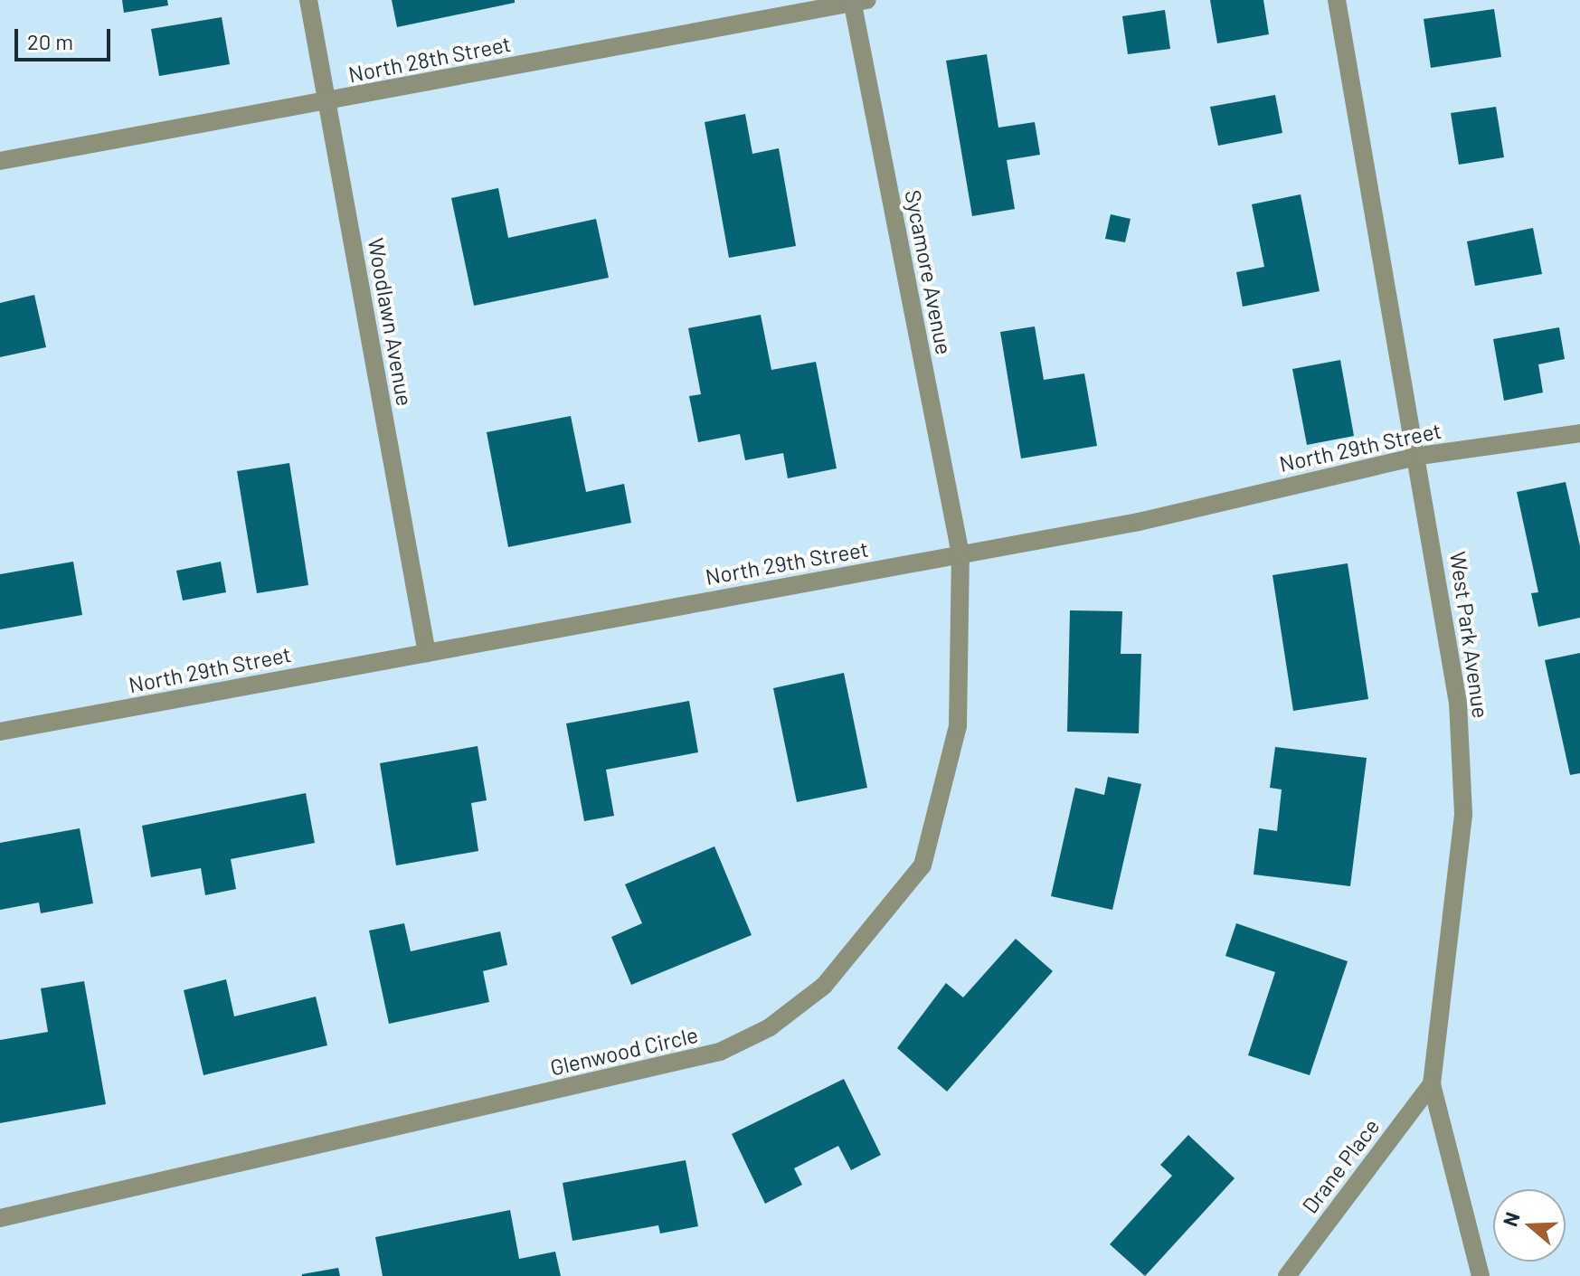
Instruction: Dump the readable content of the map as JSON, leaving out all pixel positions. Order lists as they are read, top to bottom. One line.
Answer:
{"streets":{"street":["North 28th Street","Sycamore Avenue","Woodlawn Avenue","North 29th Street","West Park Avenue","Glenwood Circle","Drane Place"]},"crossings":[["North 28th Street","Sycamore Avenue"],["North 28th Street","Woodlawn Avenue"],["Sycamore Avenue","North 29th Street"],["Sycamore Avenue","Glenwood Circle"],["Woodlawn Avenue","North 29th Street"],["North 29th Street","West Park Avenue"],["North 29th Street","Glenwood Circle"],["West Park Avenue","Drane Place"]],"scale_bar":"20 m","north":"left"}
